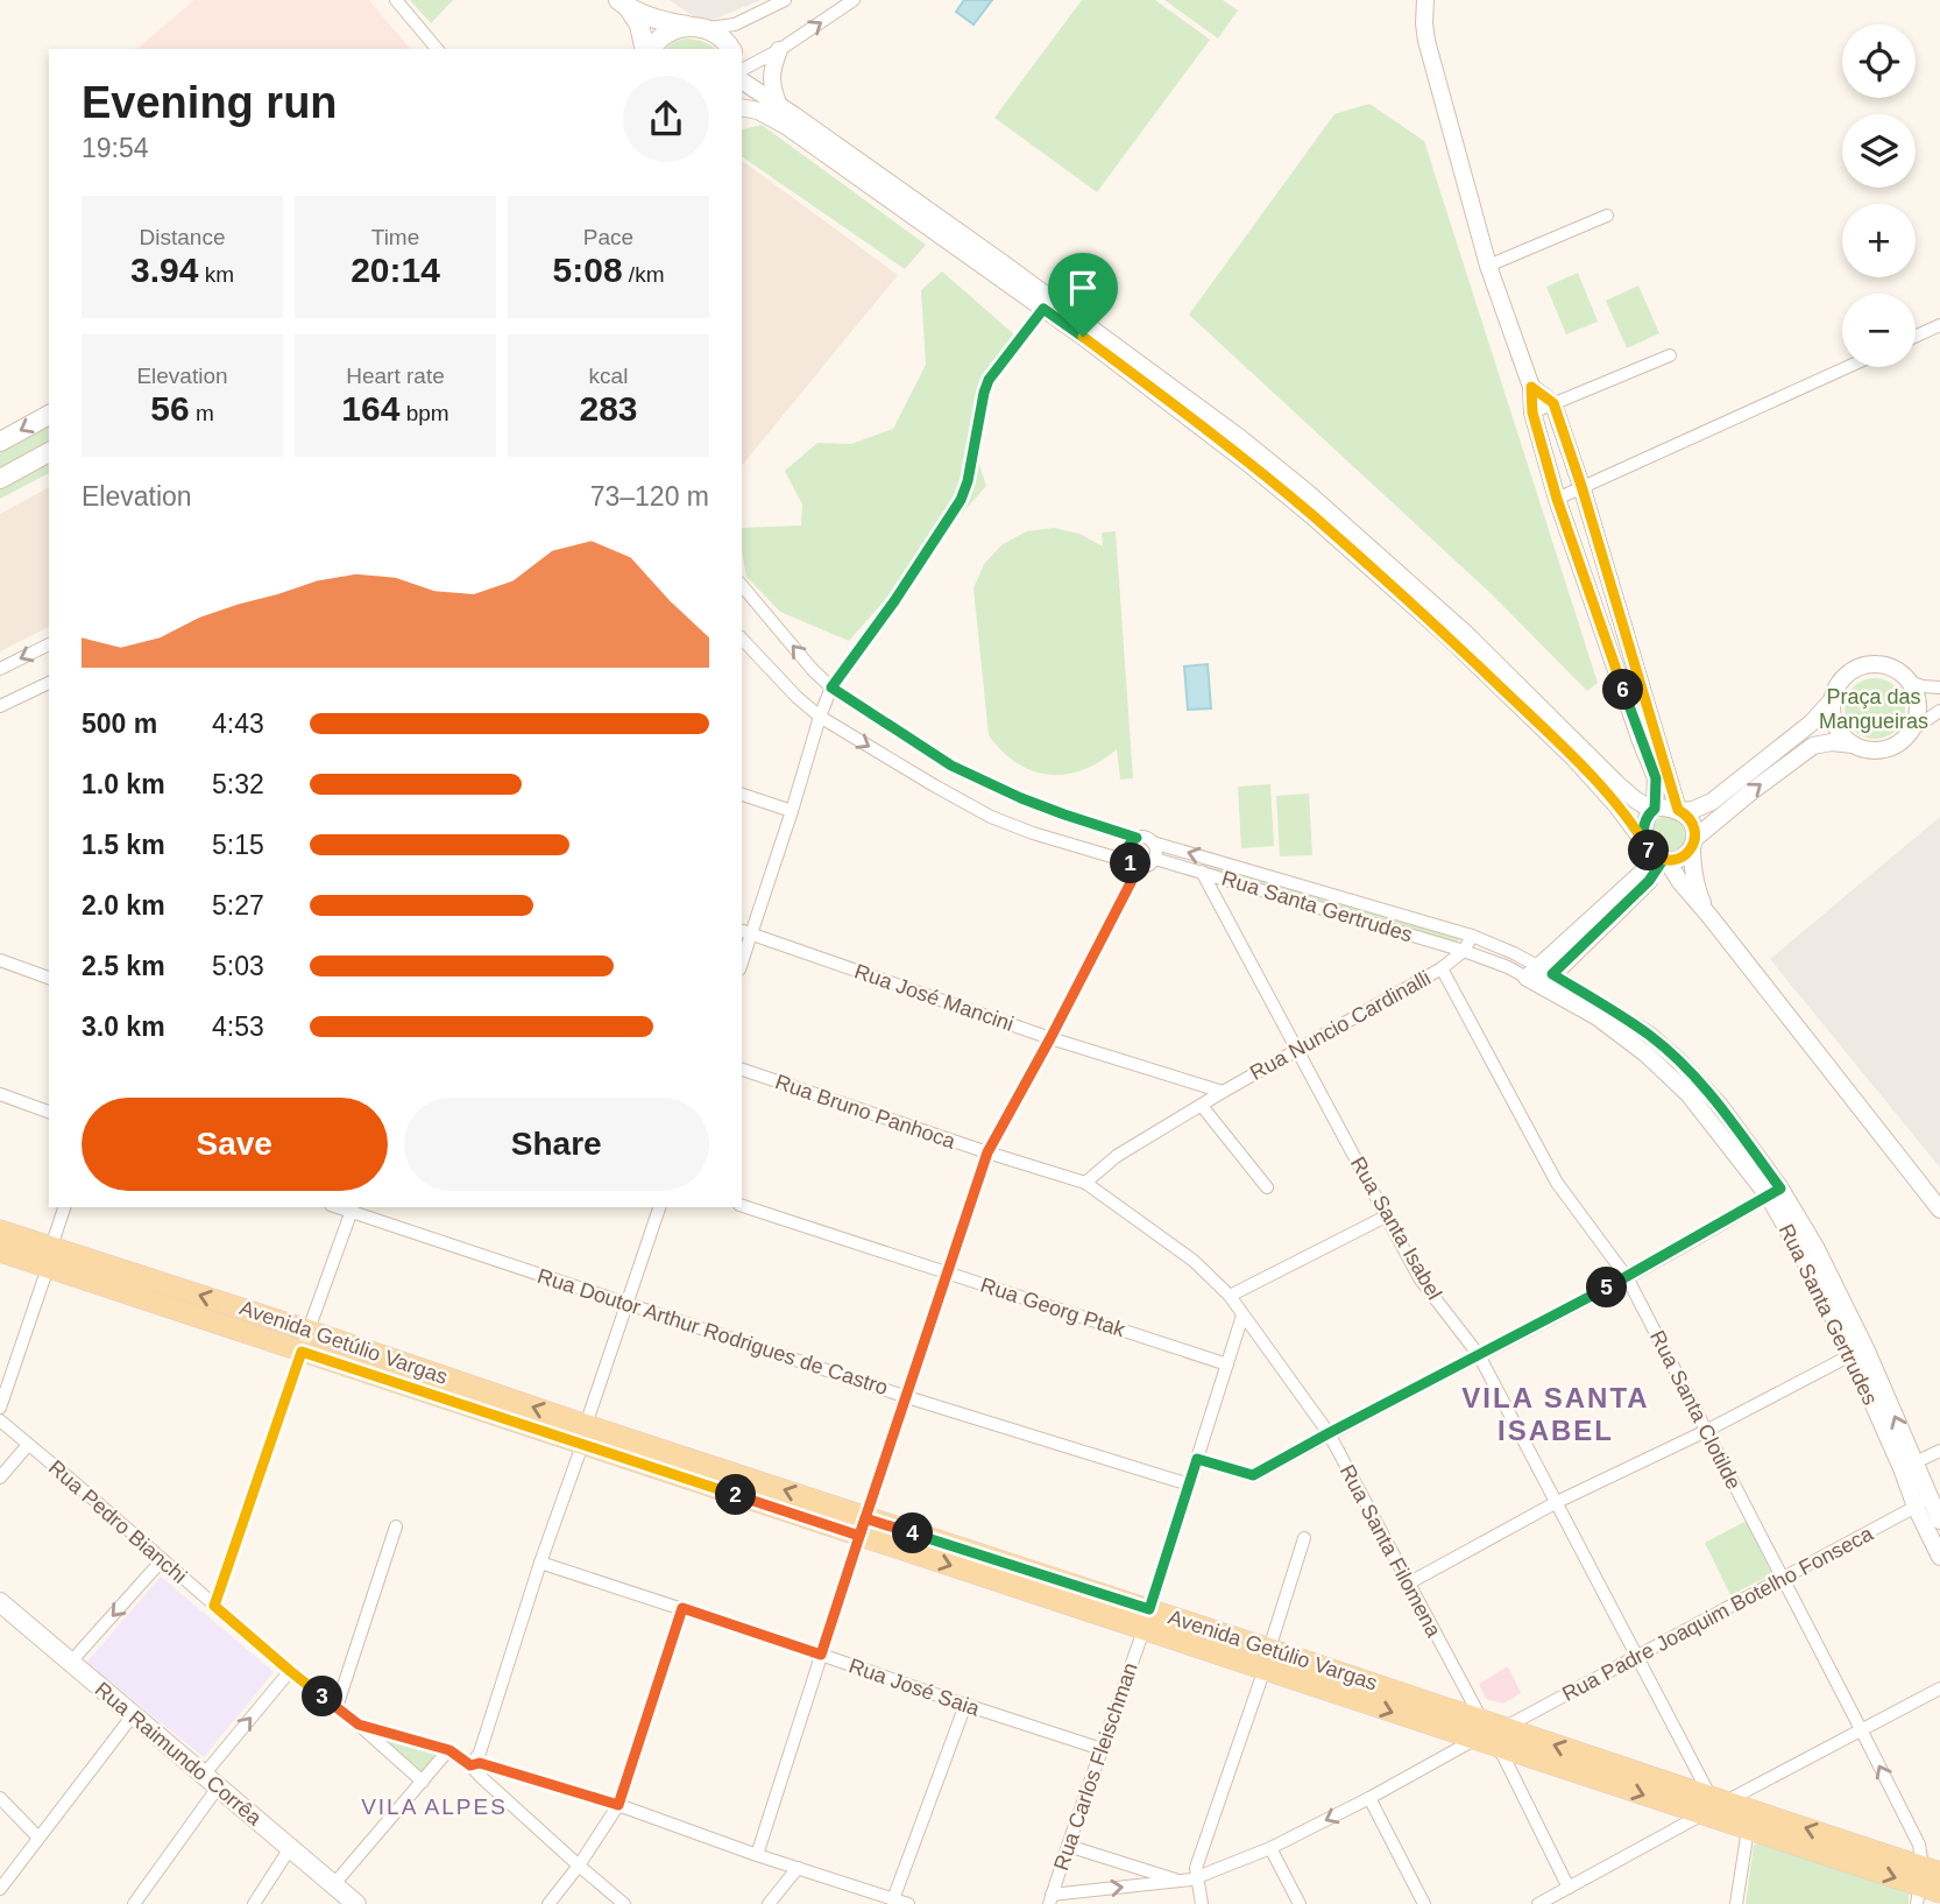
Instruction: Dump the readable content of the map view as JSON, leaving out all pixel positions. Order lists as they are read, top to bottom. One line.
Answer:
{"streets":{"main road":["Avenida Getúlio Vargas","Rua Raimundo Corrêa"],"street":["Rua Santa Gertrudes","Rua José Mancini","Rua Nuncio Cardinalli","Rua Bruno Panhoca","Rua Santa Isabel","Rua Georg Ptak","Rua Doutor Arthur Rodrigues de Castro","Rua Santa Clotilde","Rua Pedro Bianchi","Rua Santa Filomena","Rua Padre Joaquim Botelho Fonseca","Rua José Saia","Rua Carlos Fleischman"]},"crossings":[["Rua Santa Gertrudes","Rua Nuncio Cardinalli"],["Rua Santa Gertrudes","Rua Santa Isabel"],["Rua Santa Gertrudes","Rua Padre Joaquim Botelho Fonseca"],["Rua José Mancini","Rua Nuncio Cardinalli"],["Rua Nuncio Cardinalli","Rua Bruno Panhoca"],["Rua Nuncio Cardinalli","Rua Santa Isabel"],["Rua Nuncio Cardinalli","Rua Santa Clotilde"],["Rua Nuncio Cardinalli","Rua Santa Filomena"],["Rua Bruno Panhoca","Rua Santa Filomena"],["Rua Santa Isabel","Avenida Getúlio Vargas"],["Rua Santa Isabel","Rua Padre Joaquim Botelho Fonseca"],["Rua Georg Ptak","Rua Carlos Fleischman"],["Rua Doutor Arthur Rodrigues de Castro","Rua Carlos Fleischman"],["Avenida Getúlio Vargas","Rua Santa Clotilde"],["Avenida Getúlio Vargas","Rua Santa Filomena"],["Avenida Getúlio Vargas","Rua Padre Joaquim Botelho Fonseca"],["Avenida Getúlio Vargas","Rua Carlos Fleischman"],["Rua Santa Clotilde","Rua Padre Joaquim Botelho Fonseca"],["Rua Santa Filomena","Rua Padre Joaquim Botelho Fonseca"],["Rua Santa Filomena","Rua Carlos Fleischman"],["Rua Padre Joaquim Botelho Fonseca","Rua Carlos Fleischman"],["Rua José Saia","Rua Carlos Fleischman"]],"districts":["VILA SANTA ISABEL","VILA ALPES"],"parks":["Praça das Mangueiras"],"page":{"map_buttons":["+","−"],"heading":["Evening run","19:54"],"stats":[["Distance","3.94 km"],["Time","20:14"],["Pace","5:08 /km"],["Elevation","56 m"],["Heart rate","164 bpm"],["kcal","283"]],"chart":["Elevation","73–120 m"],"pins":["6","7","1","5","2","4","3"],"list":[{"name":"500 m","note":"4:43"},{"name":"1.0 km","note":"5:32"},{"name":"1.5 km","note":"5:15"},{"name":"2.0 km","note":"5:27"},{"name":"2.5 km","note":"5:03"},{"name":"3.0 km","note":"4:53"}],"buttons":["Save","Share"]}}
